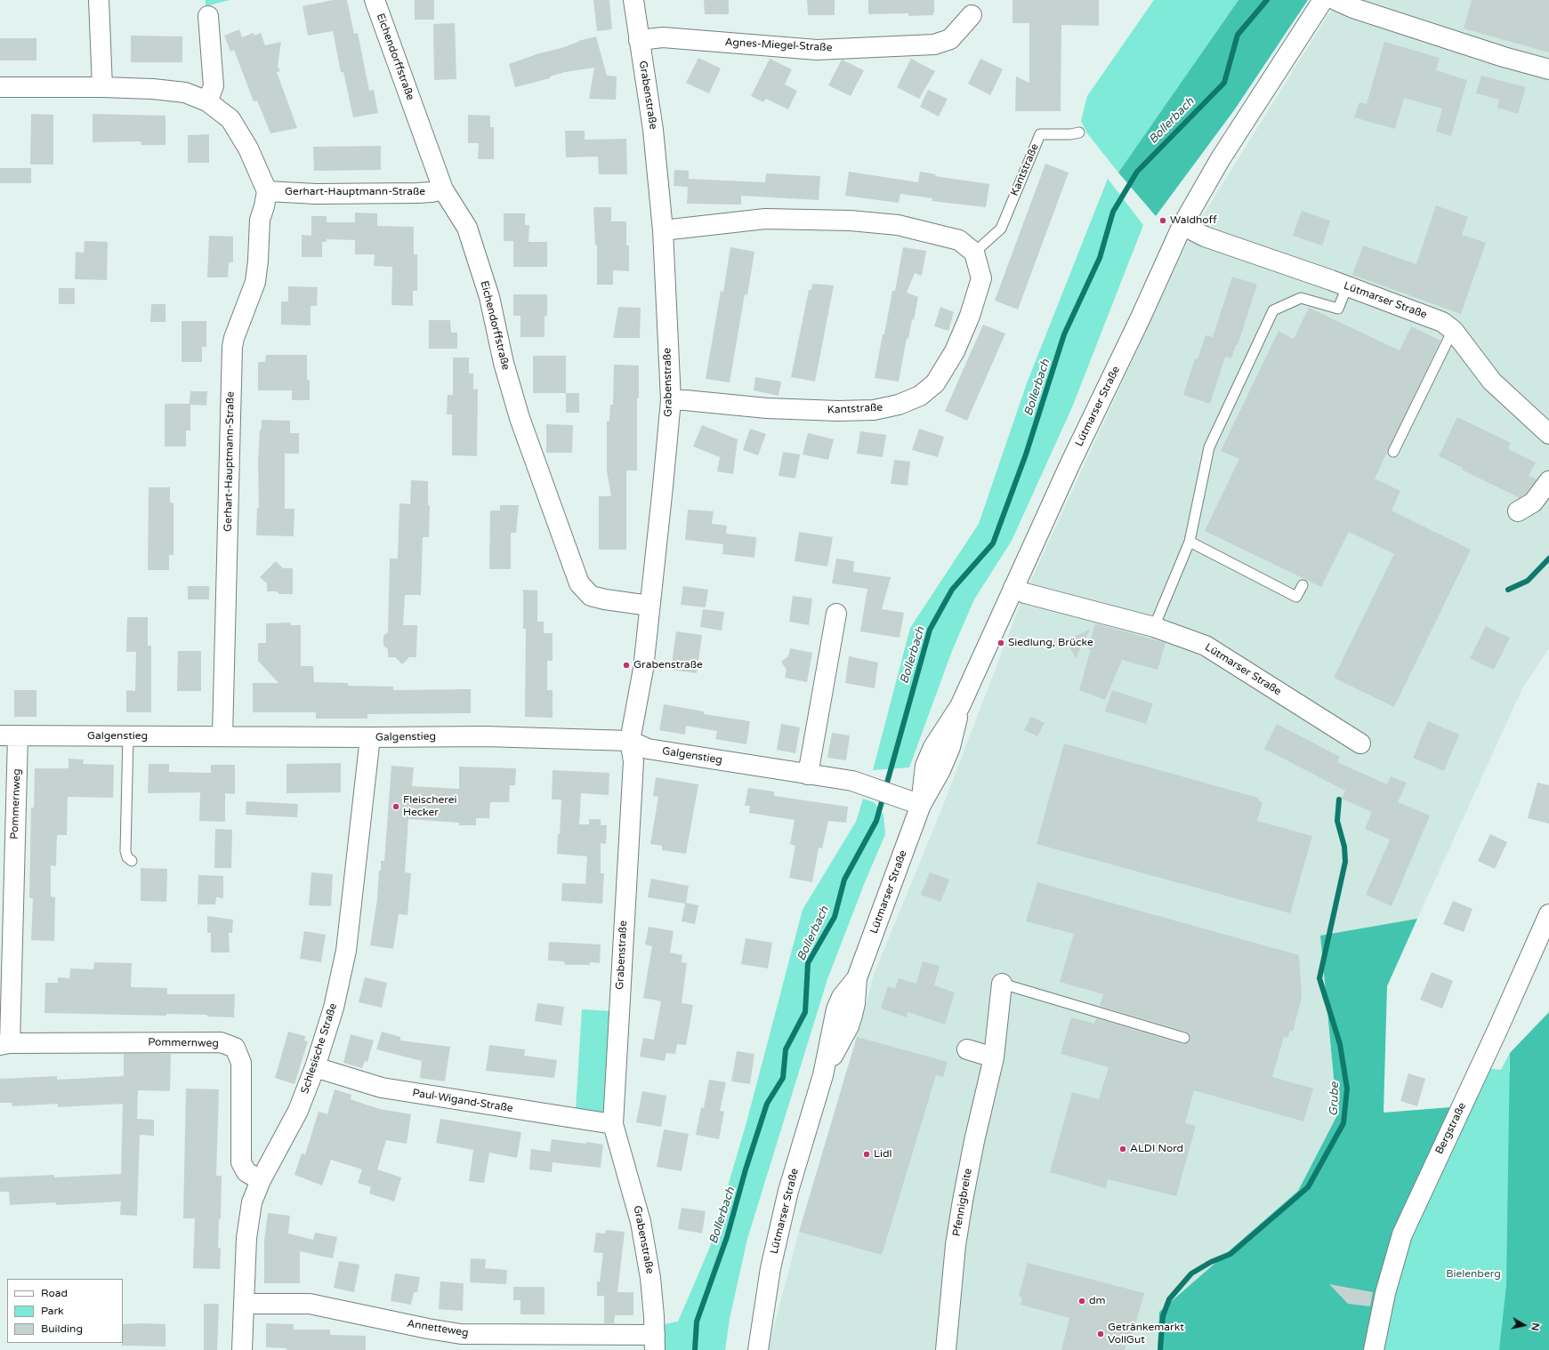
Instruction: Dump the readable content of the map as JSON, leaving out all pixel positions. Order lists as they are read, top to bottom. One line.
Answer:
{"streets":{"street":["Agnes-Miegel-Straße","Eichendorffstraße","Grabenstraße","Kantstraße","Gerhart-Hauptmann-Straße","Lütmarser Straße","Galgenstieg","Pommernweg","Schlesische Straße","Paul-Wigand-Straße","Bergstraße","Pfennigbreite","Annetteweg"]},"crossings":[["Agnes-Miegel-Straße","Grabenstraße"],["Eichendorffstraße","Grabenstraße"],["Eichendorffstraße","Gerhart-Hauptmann-Straße"],["Grabenstraße","Kantstraße"],["Grabenstraße","Galgenstieg"],["Grabenstraße","Paul-Wigand-Straße"],["Grabenstraße","Annetteweg"],["Gerhart-Hauptmann-Straße","Galgenstieg"],["Lütmarser Straße","Galgenstieg"],["Galgenstieg","Pommernweg"],["Galgenstieg","Schlesische Straße"],["Pommernweg","Schlesische Straße"],["Schlesische Straße","Paul-Wigand-Straße"],["Schlesische Straße","Annetteweg"]],"water":["Bollerbach","Grube"],"parks":["Bielenberg"],"places":["Waldhoff","Siedlung, Brücke","Grabenstraße","Fleischerei Hecker","ALDI Nord","Lidl","dm","Getränkemarkt VollGut"],"legend":["Road","Park","Building"],"north":"right"}
